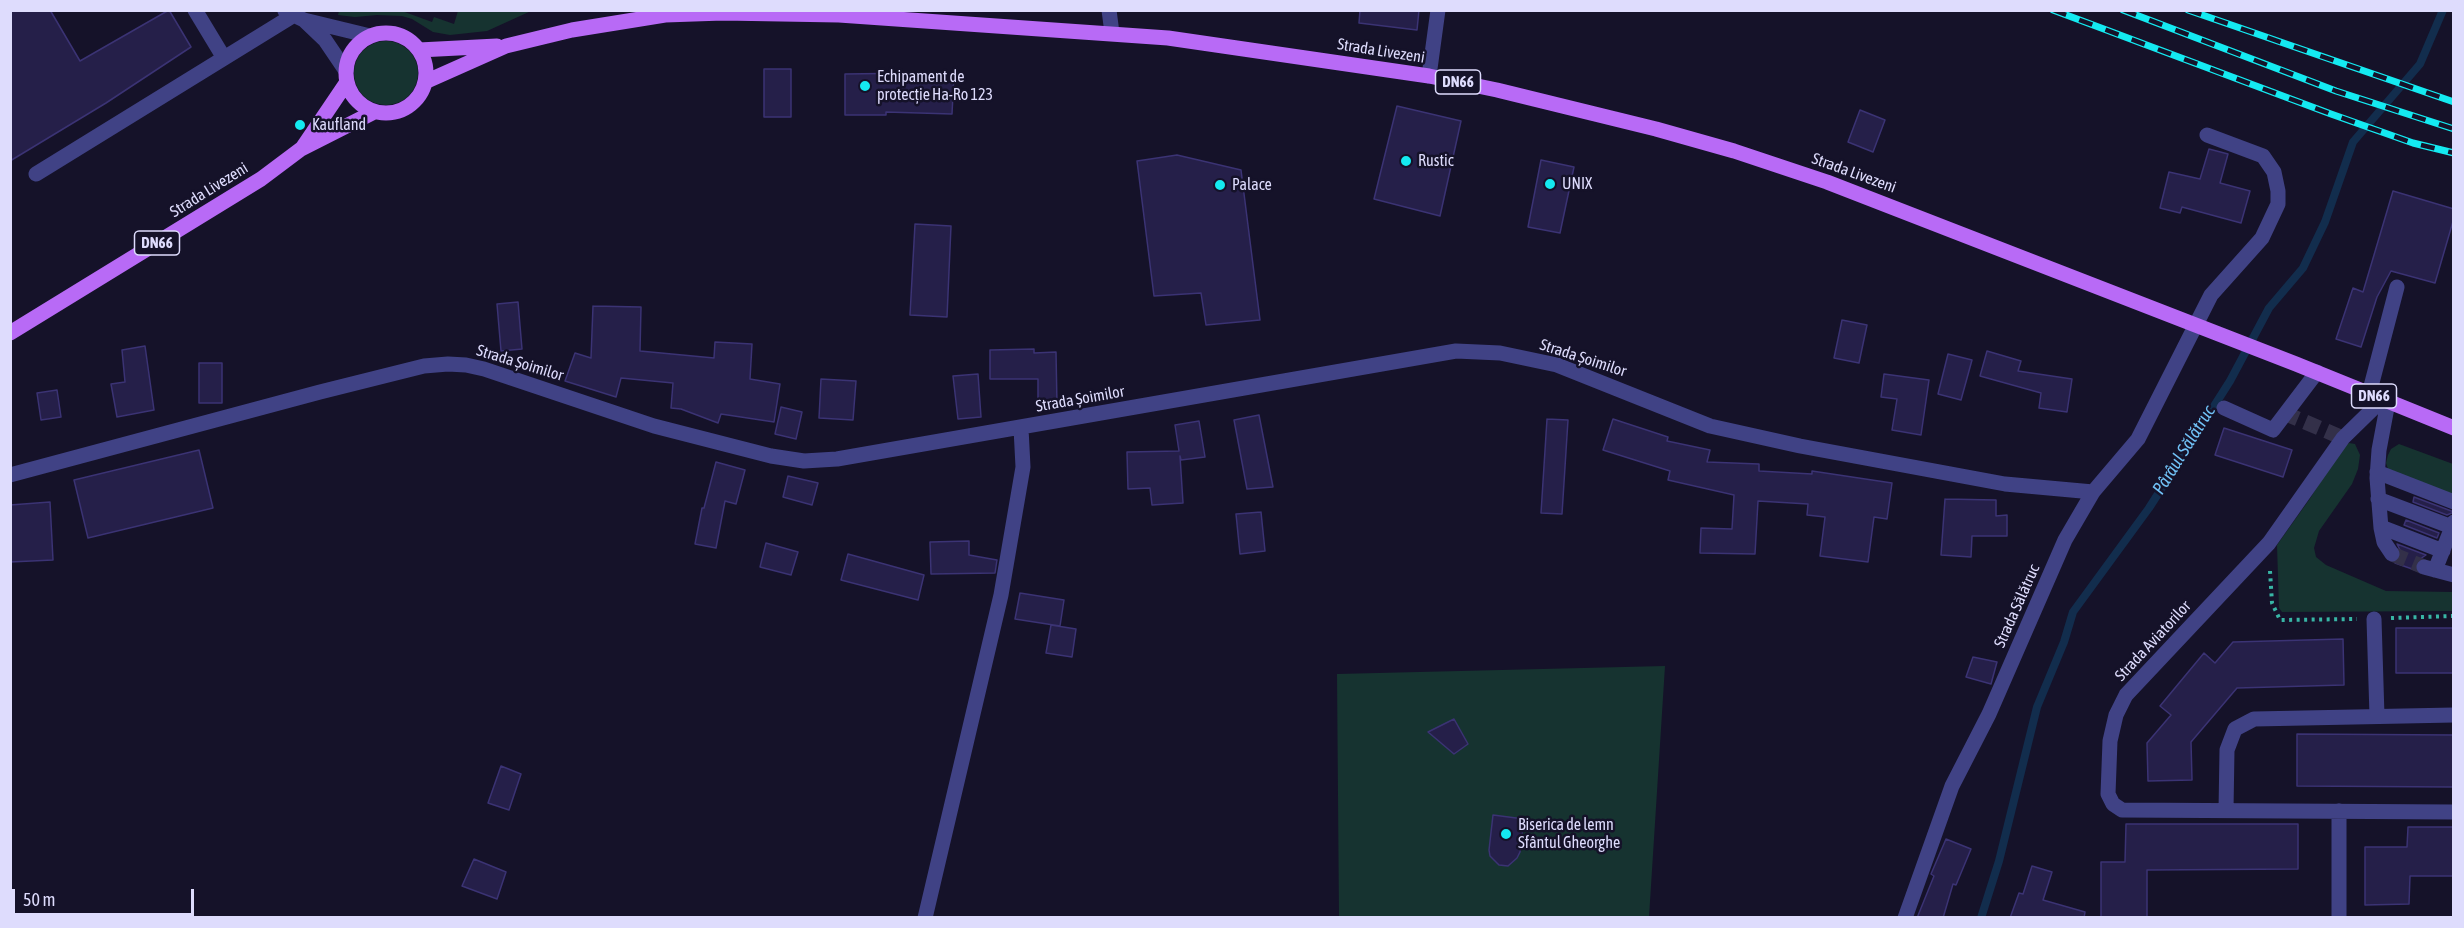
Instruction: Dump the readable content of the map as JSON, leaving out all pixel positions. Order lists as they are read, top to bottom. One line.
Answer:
{"streets":{"main road":["Strada Livezeni","DN66"],"street":["Strada Șoimilor","Strada Sălătruc","Strada Aviatorilor"]},"crossings":[["Strada Livezeni","DN66"],["Strada Livezeni","Strada Sălătruc"],["DN66","Strada Aviatorilor"],["Strada Șoimilor","Strada Sălătruc"]],"water":["Pârâul Sălătruc"],"places":["Echipament de protecție Ha-Ro 123","Kaufland","Rustic","UNIX","Palace","Biserica de lemn Sfântul Gheorghe"],"scale_bar":"50 m"}
